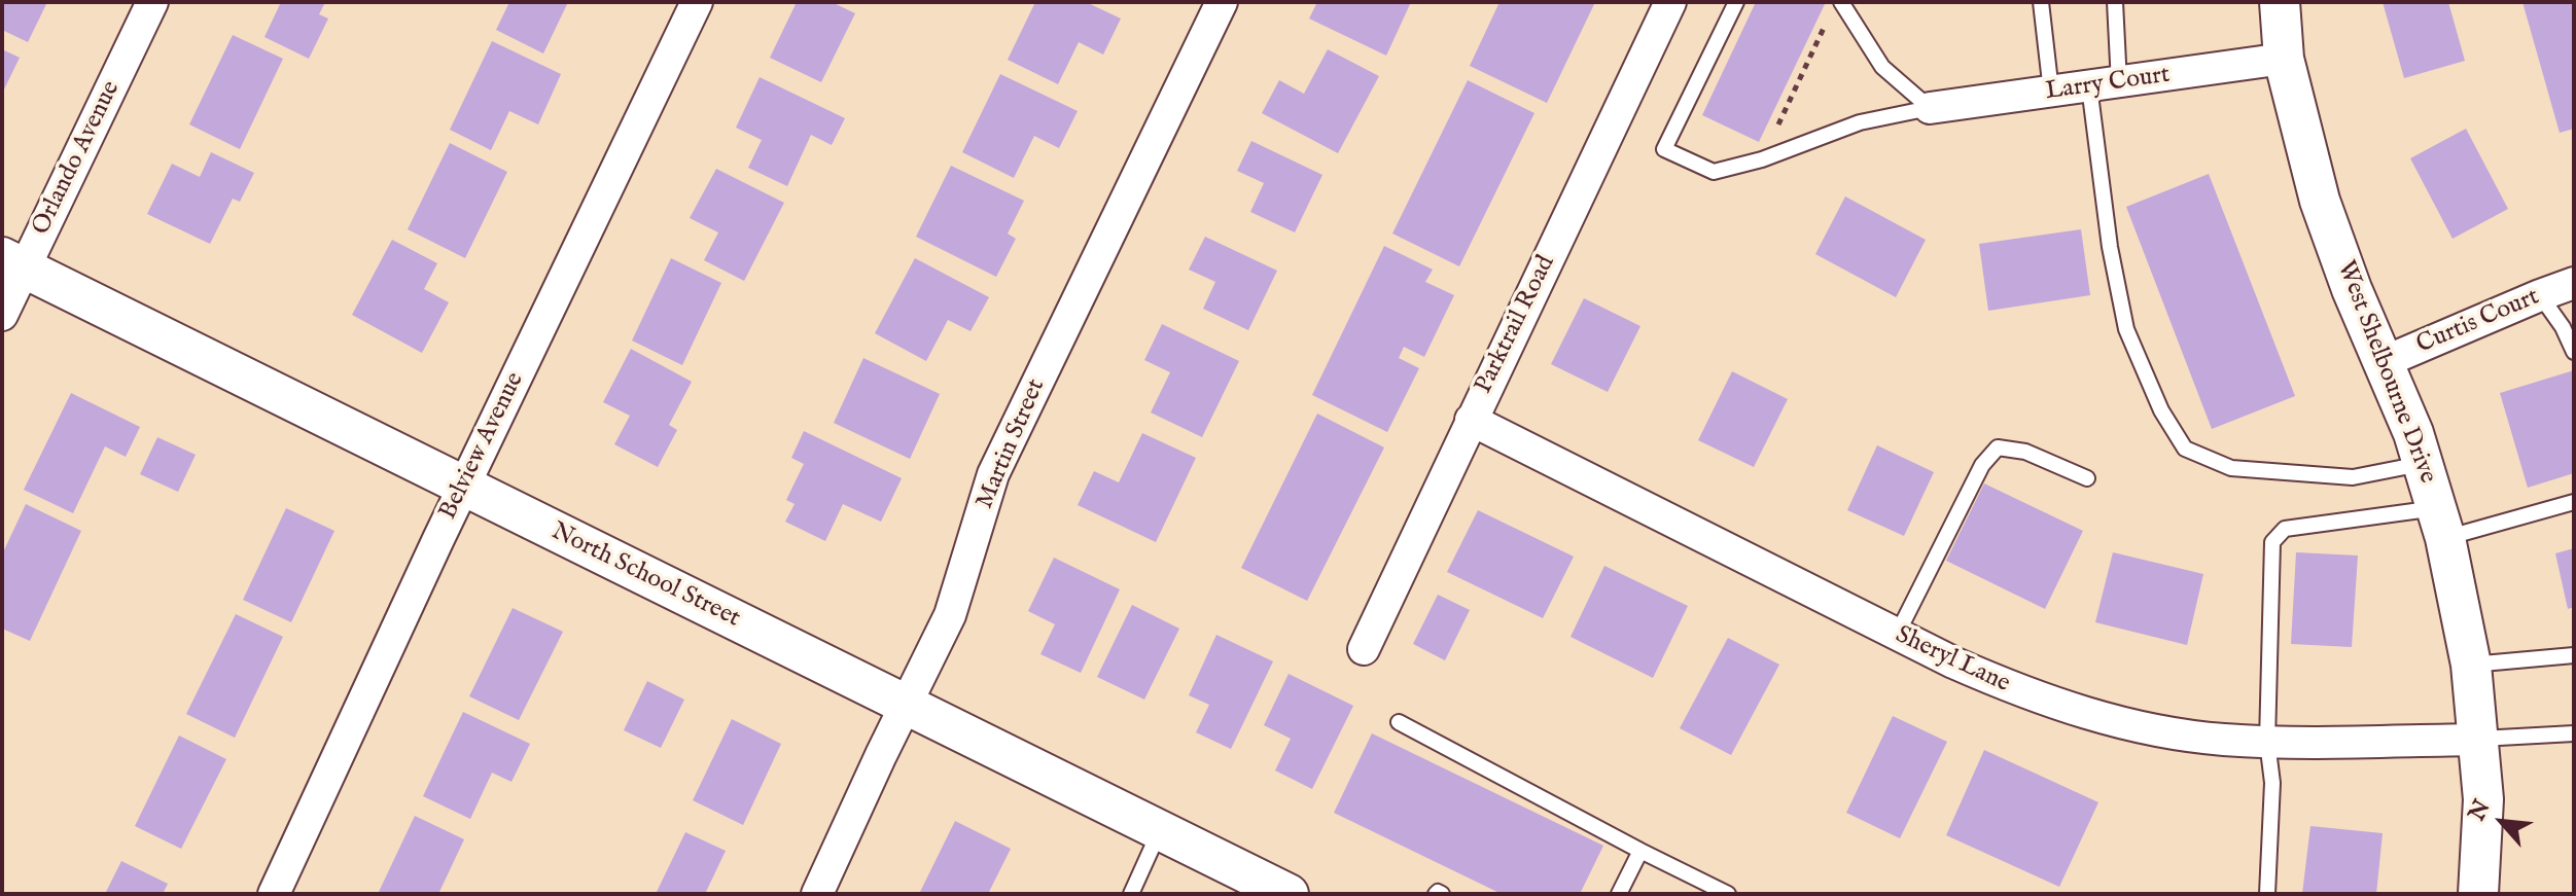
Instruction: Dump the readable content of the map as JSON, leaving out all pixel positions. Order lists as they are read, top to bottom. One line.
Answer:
{"streets":{"street":["Larry Court","Orlando Avenue","Curtis Court","Parktrail Road","West Shelbourne Drive","Martin Street","Belview Avenue","North School Street","Sheryl Lane"]},"crossings":[["Larry Court","West Shelbourne Drive"],["Orlando Avenue","North School Street"],["Curtis Court","West Shelbourne Drive"],["Parktrail Road","Sheryl Lane"],["West Shelbourne Drive","Sheryl Lane"],["Martin Street","North School Street"],["Belview Avenue","North School Street"]],"north":"top left"}
